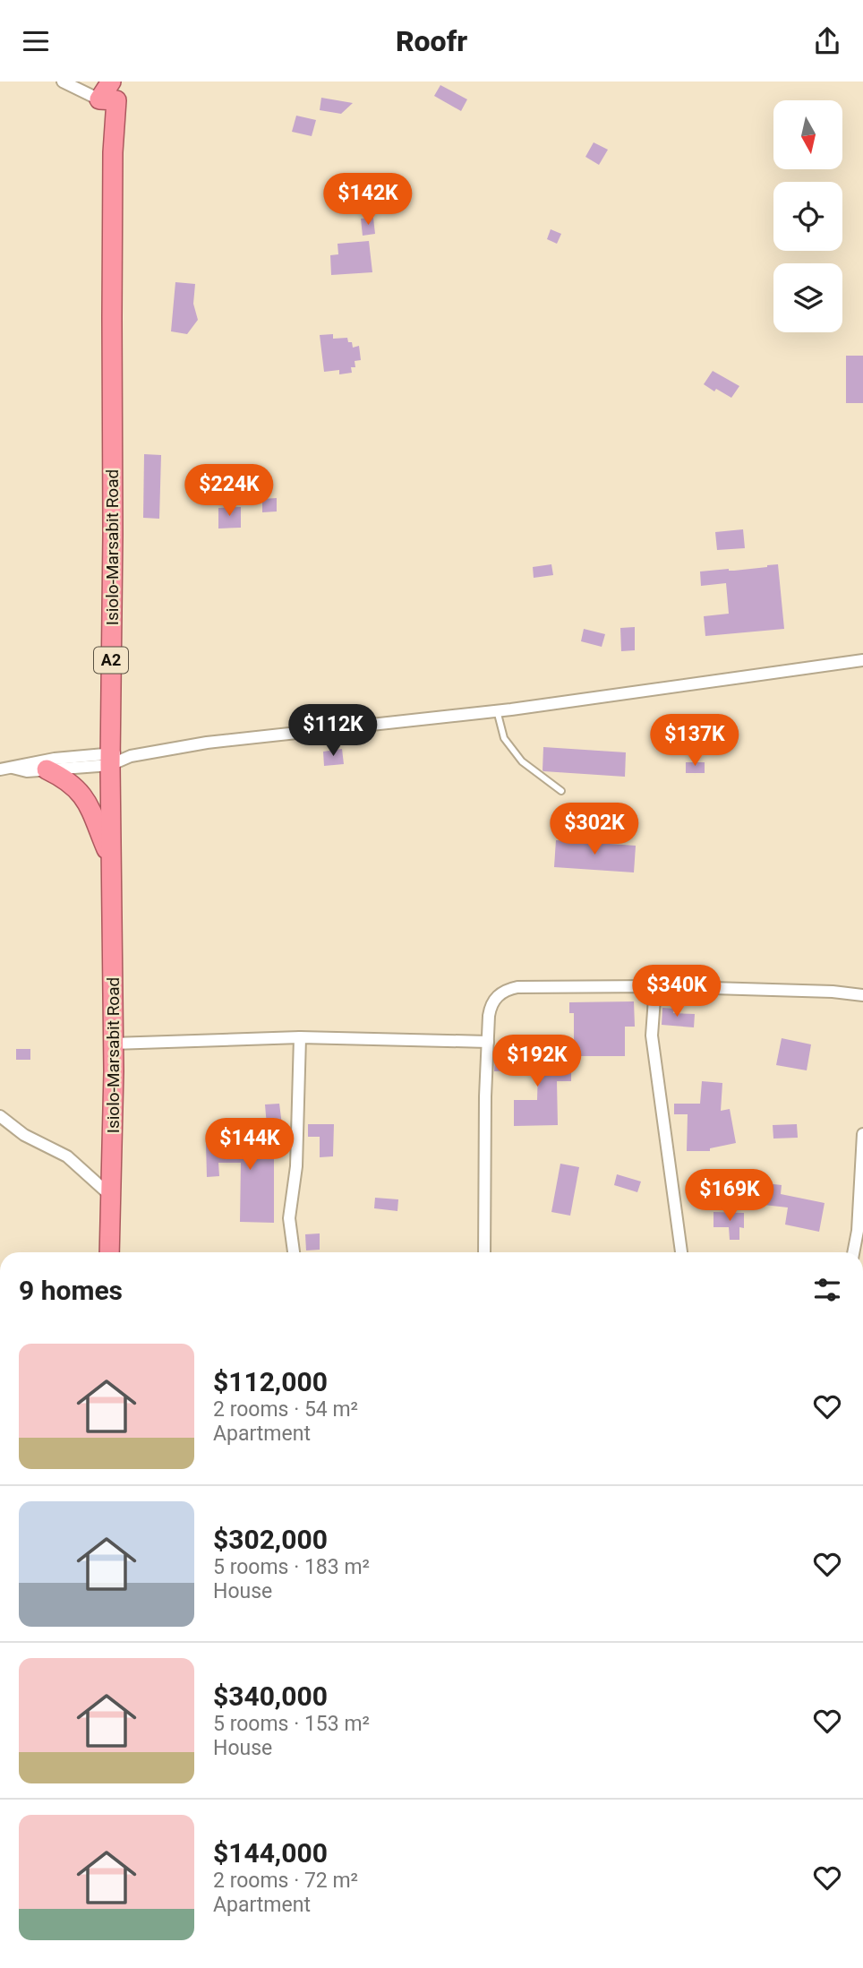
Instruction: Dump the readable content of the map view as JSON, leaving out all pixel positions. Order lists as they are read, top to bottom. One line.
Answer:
{"streets":{"highway":["Isiolo-Marsabit Road","A2"]},"north":"bottom","page":{"header":"Roofr","price":["$142K","$224K","$112K","$137K","$302K","$340K","$192K","$144K","$169K"],"heading":"9 homes","list":[{"name":"$112,000","note":"2 rooms · 54 m² · Apartment"},{"name":"$302,000","note":"5 rooms · 183 m² · House"},{"name":"$340,000","note":"5 rooms · 153 m² · House"},{"name":"$144,000","note":"2 rooms · 72 m² · Apartment"}]}}
